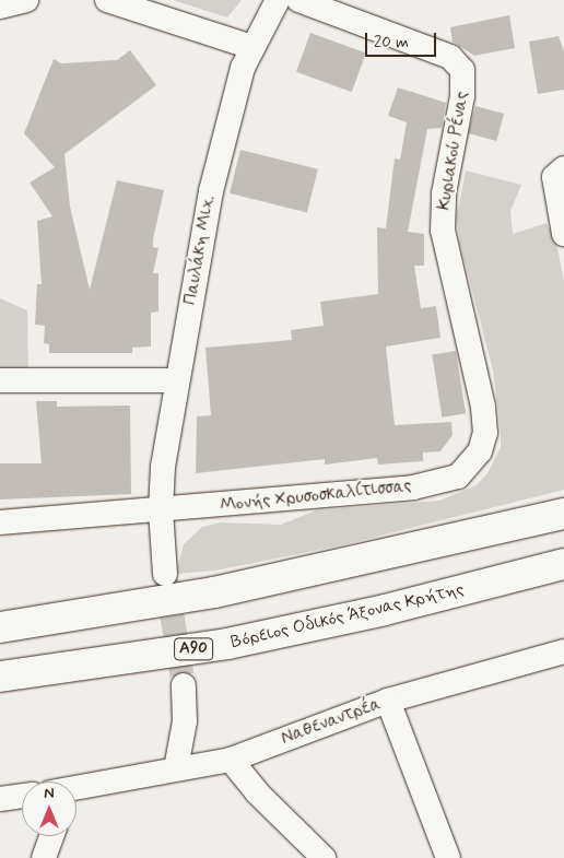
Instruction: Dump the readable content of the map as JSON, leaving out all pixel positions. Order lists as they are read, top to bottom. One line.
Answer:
{"streets":{"highway":["Βόρειος Οδικός Άξονας Κρήτης","Α90"],"street":["Κυριακού Ρένας","Παυλάκη Μιχ.","Μονής Χρυσοσκαλίτισσας","Ναθεναντρέα"]},"crossings":[["Κυριακού Ρένας","Μονής Χρυσοσκαλίτισσας"],["Παυλάκη Μιχ.","Μονής Χρυσοσκαλίτισσας"]],"scale_bar":"20 m","north":"top"}
